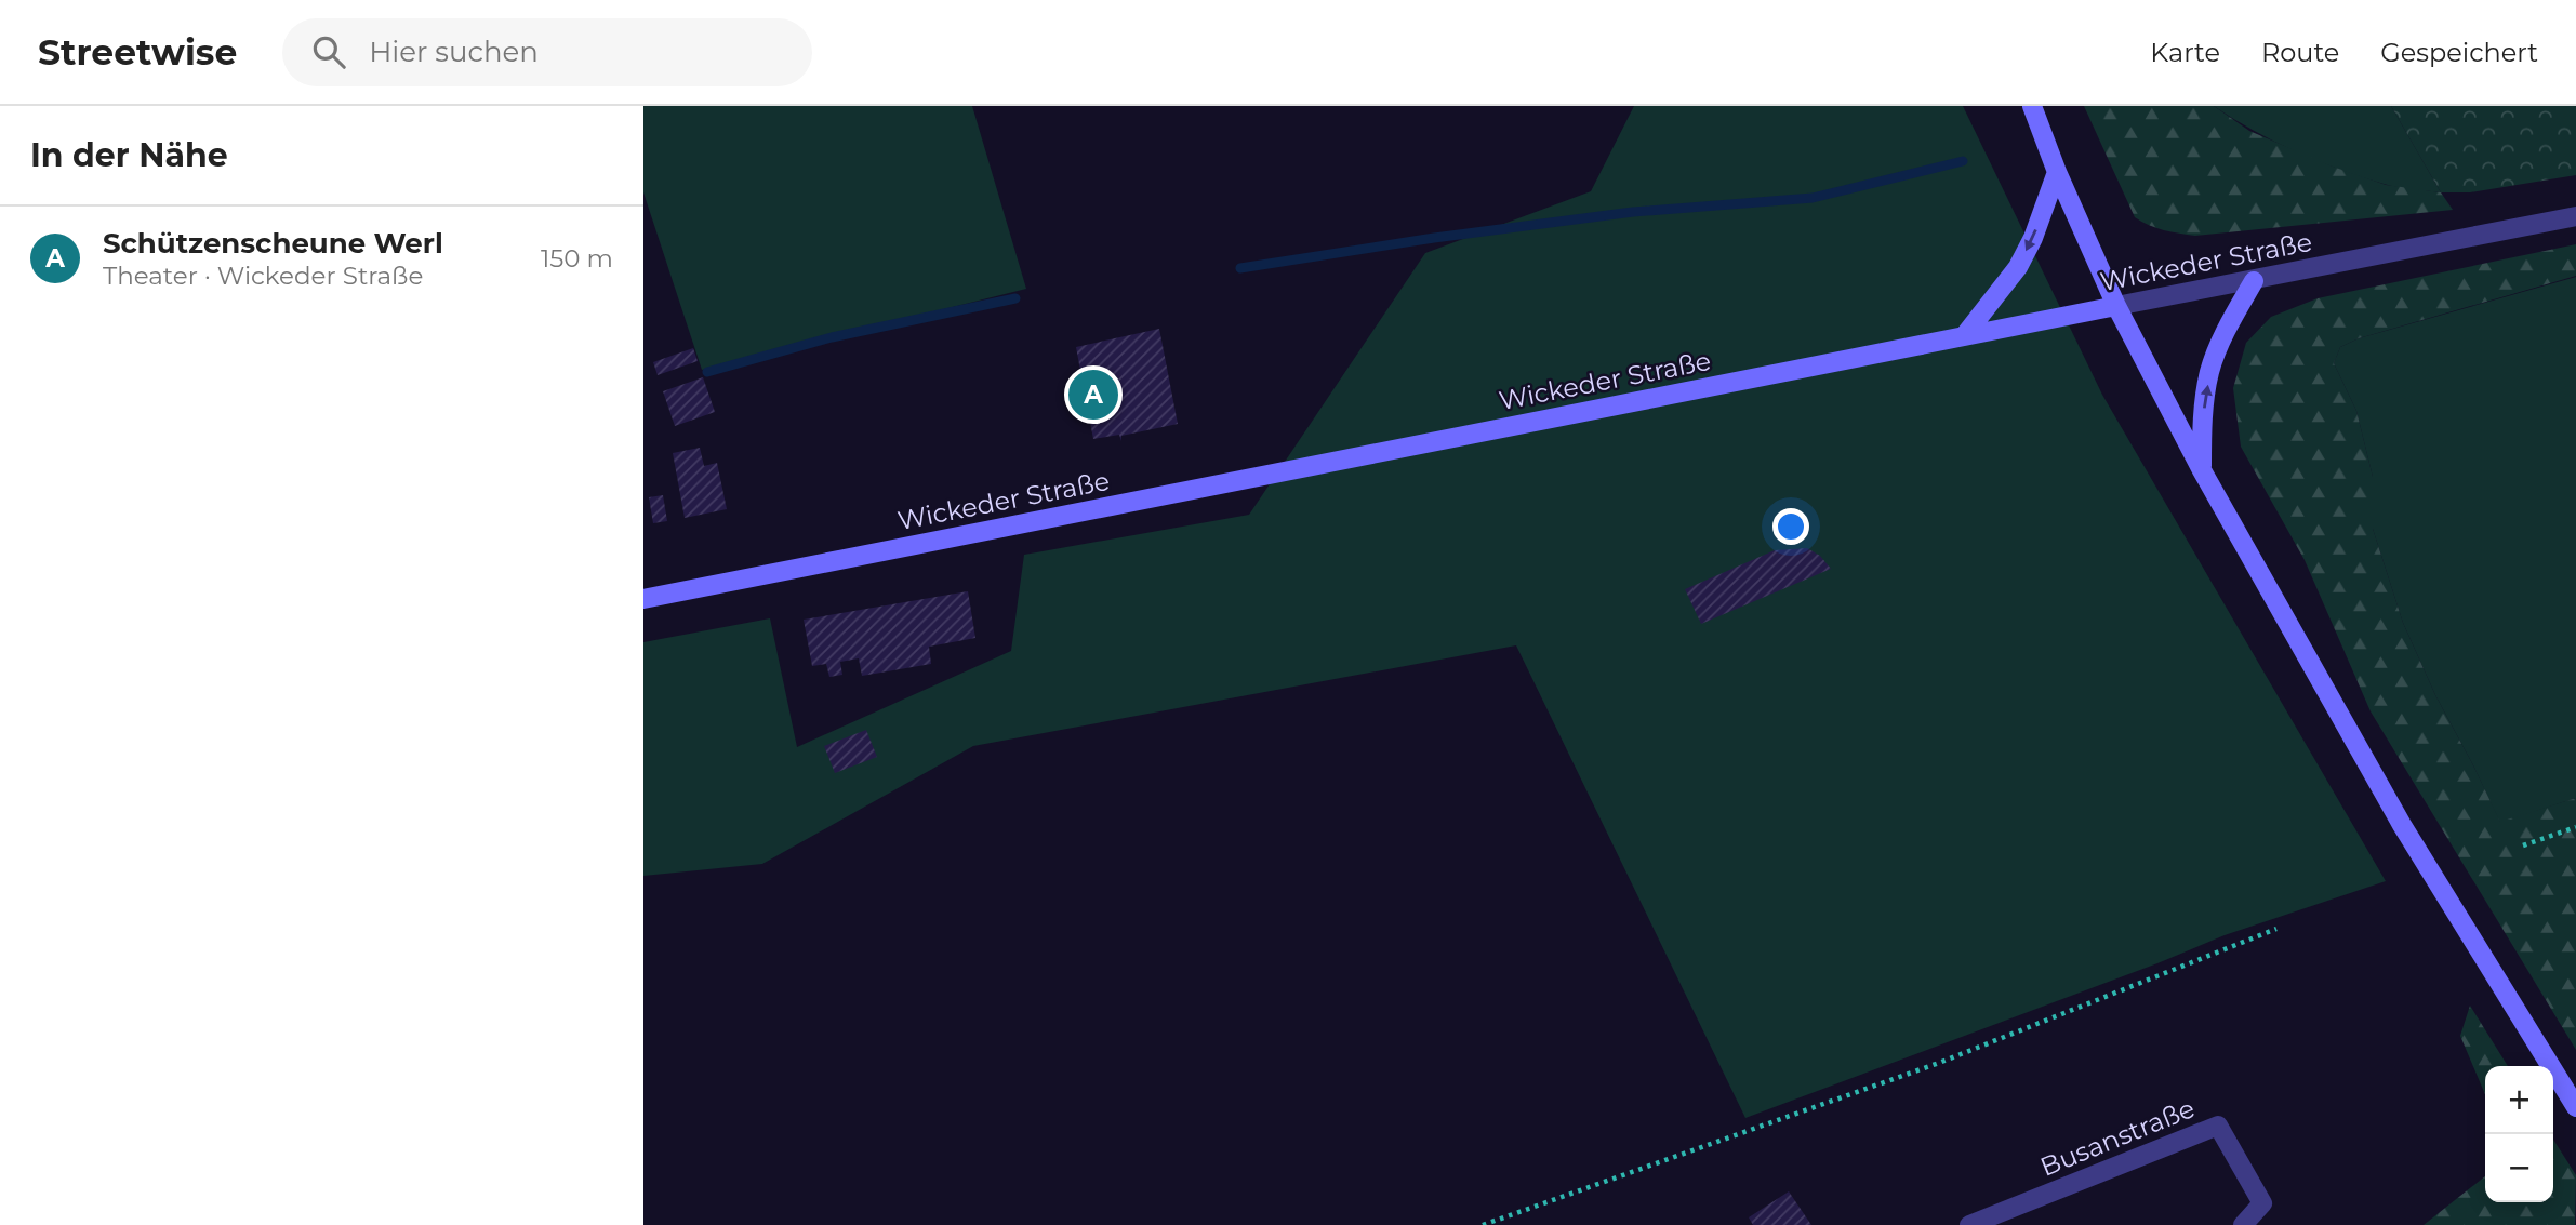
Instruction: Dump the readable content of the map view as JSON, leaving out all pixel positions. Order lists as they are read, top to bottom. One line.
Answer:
{"streets":{"main road":["Wickeder Straße"],"street":["Busanstraße"]},"page":{"header":"Streetwise","search":"Hier suchen","nav":["Karte","Route","Gespeichert"],"heading":"In der Nähe","list":[{"mark":"A","name":"Schützenscheune Werl","note":"Theater · Wickeder Straße","value":"150 m"}],"pins":"A","map_buttons":["+","−"]}}
